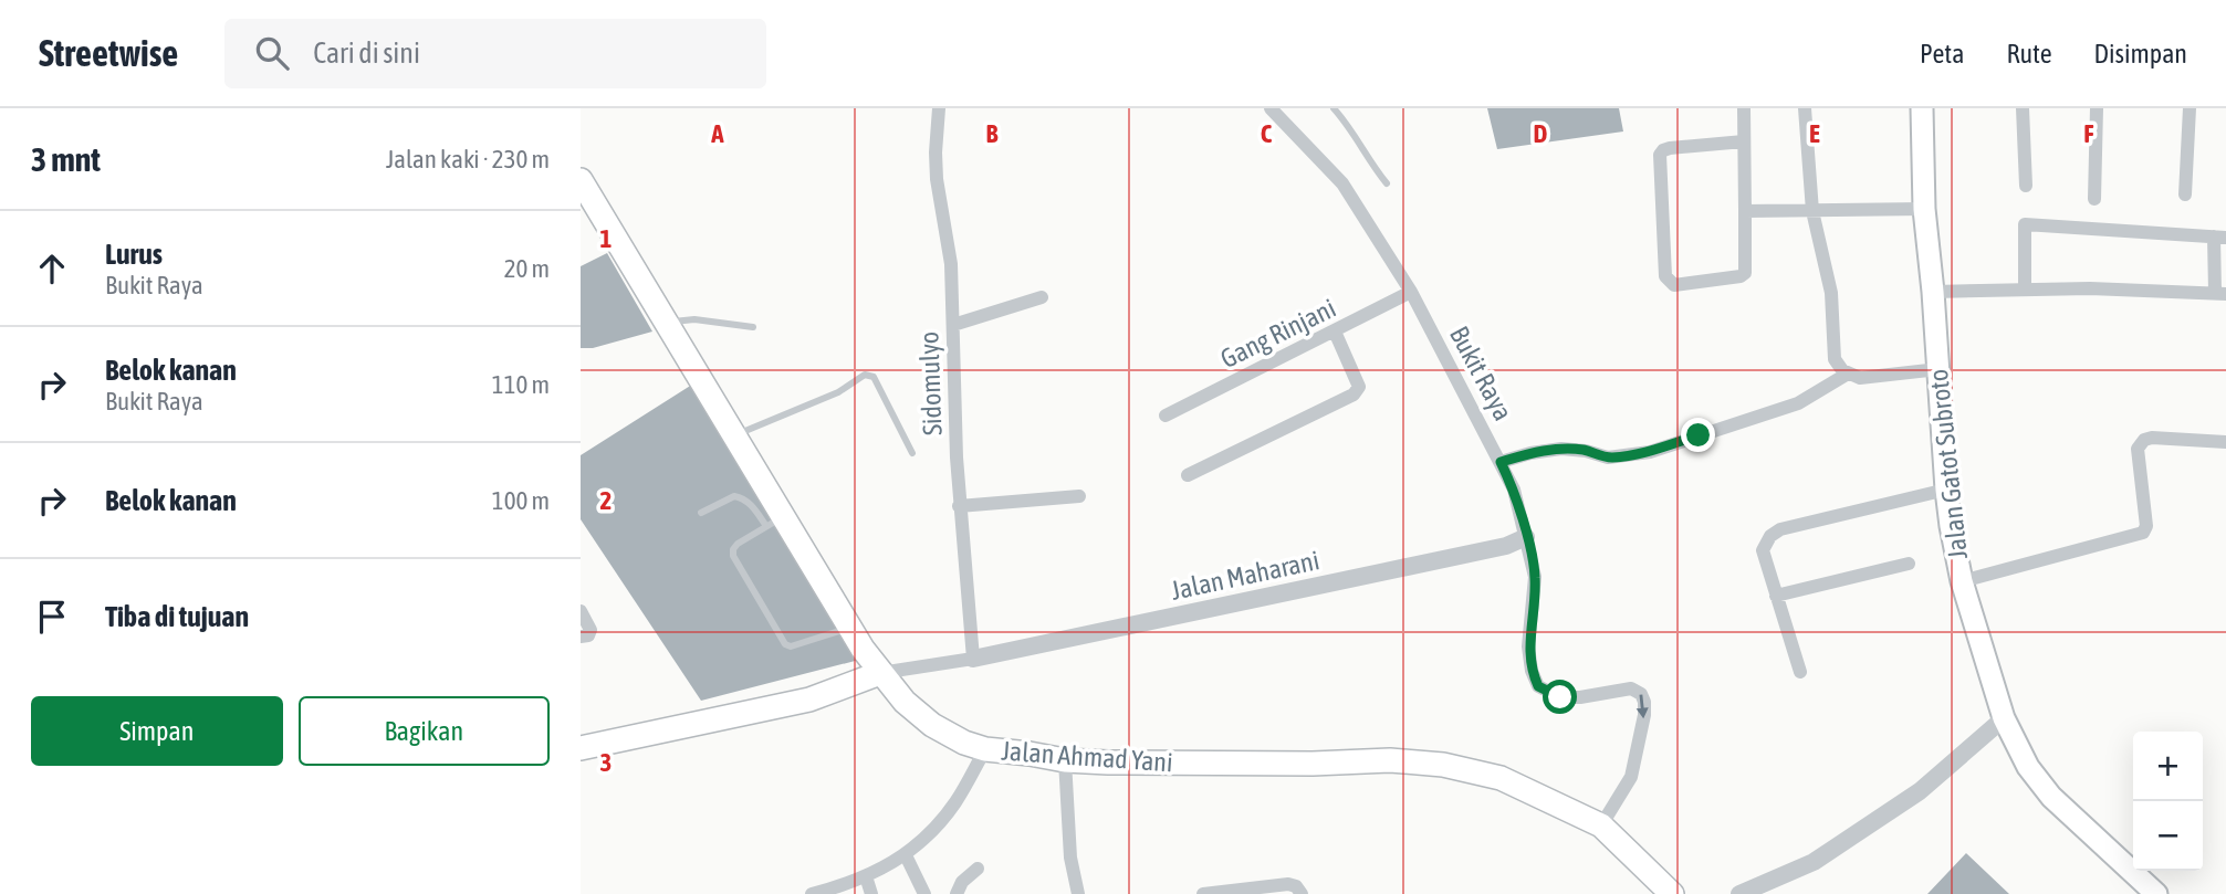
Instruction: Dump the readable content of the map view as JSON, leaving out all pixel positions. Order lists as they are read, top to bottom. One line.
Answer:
{"streets":{"highway":["Jalan Ahmad Yani"],"main road":["Jalan Gatot Subroto"],"street":["Gang Rinjani","Bukit Raya","Sidomulyo","Jalan Maharani"]},"crossings":[["Gang Rinjani","Bukit Raya"],["Bukit Raya","Jalan Maharani"],["Bukit Raya","Jalan Ahmad Yani"],["Sidomulyo","Jalan Maharani"]],"page":{"header":"Streetwise","search":"Cari di sini","nav":["Peta","Rute","Disimpan"],"heading":["3 mnt","Jalan kaki · 230 m"],"list":[["Lurus","Bukit Raya","20 m"],["Belok kanan","Bukit Raya","110 m"],["Belok kanan","100 m"],"Tiba di tujuan"],"buttons":["Simpan","Bagikan"],"map_buttons":["+","−"]},"grid":{"columns":["A","B","C","D","E","F"],"rows":["1","2","3"]}}
